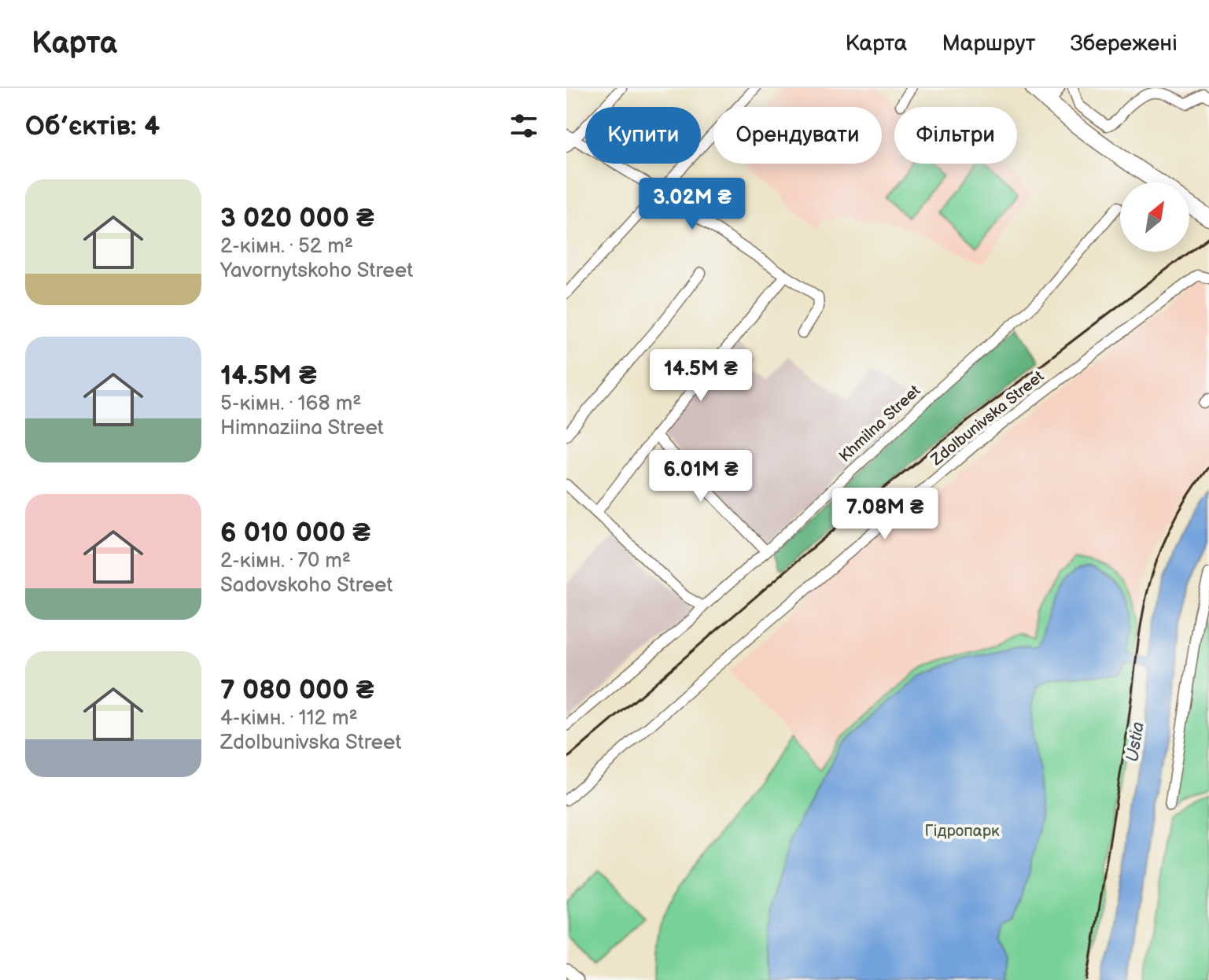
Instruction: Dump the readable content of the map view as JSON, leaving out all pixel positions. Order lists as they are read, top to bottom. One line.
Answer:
{"streets":{"street":["Zdolbunivska Street","Khmilna Street"]},"water":["Ustia"],"parks":["Гідропарк"],"north":"top right","page":{"header":"Карта","nav":["Карта","Маршрут","Збережені"],"heading":"Об’єктів: 4","chip":["Купити","Орендувати","Фільтри"],"list":[{"name":"3 020 000 ₴","note":"2-кімн. · 52 m² · Yavornytskoho Street"},{"name":"14.5M ₴","note":"5-кімн. · 168 m² · Himnaziina Street"},{"name":"6 010 000 ₴","note":"2-кімн. · 70 m² · Sadovskoho Street"},{"name":"7 080 000 ₴","note":"4-кімн. · 112 m² · Zdolbunivska Street"}],"price":["3.02M ₴","14.5M ₴","6.01M ₴","7.08M ₴"]}}
